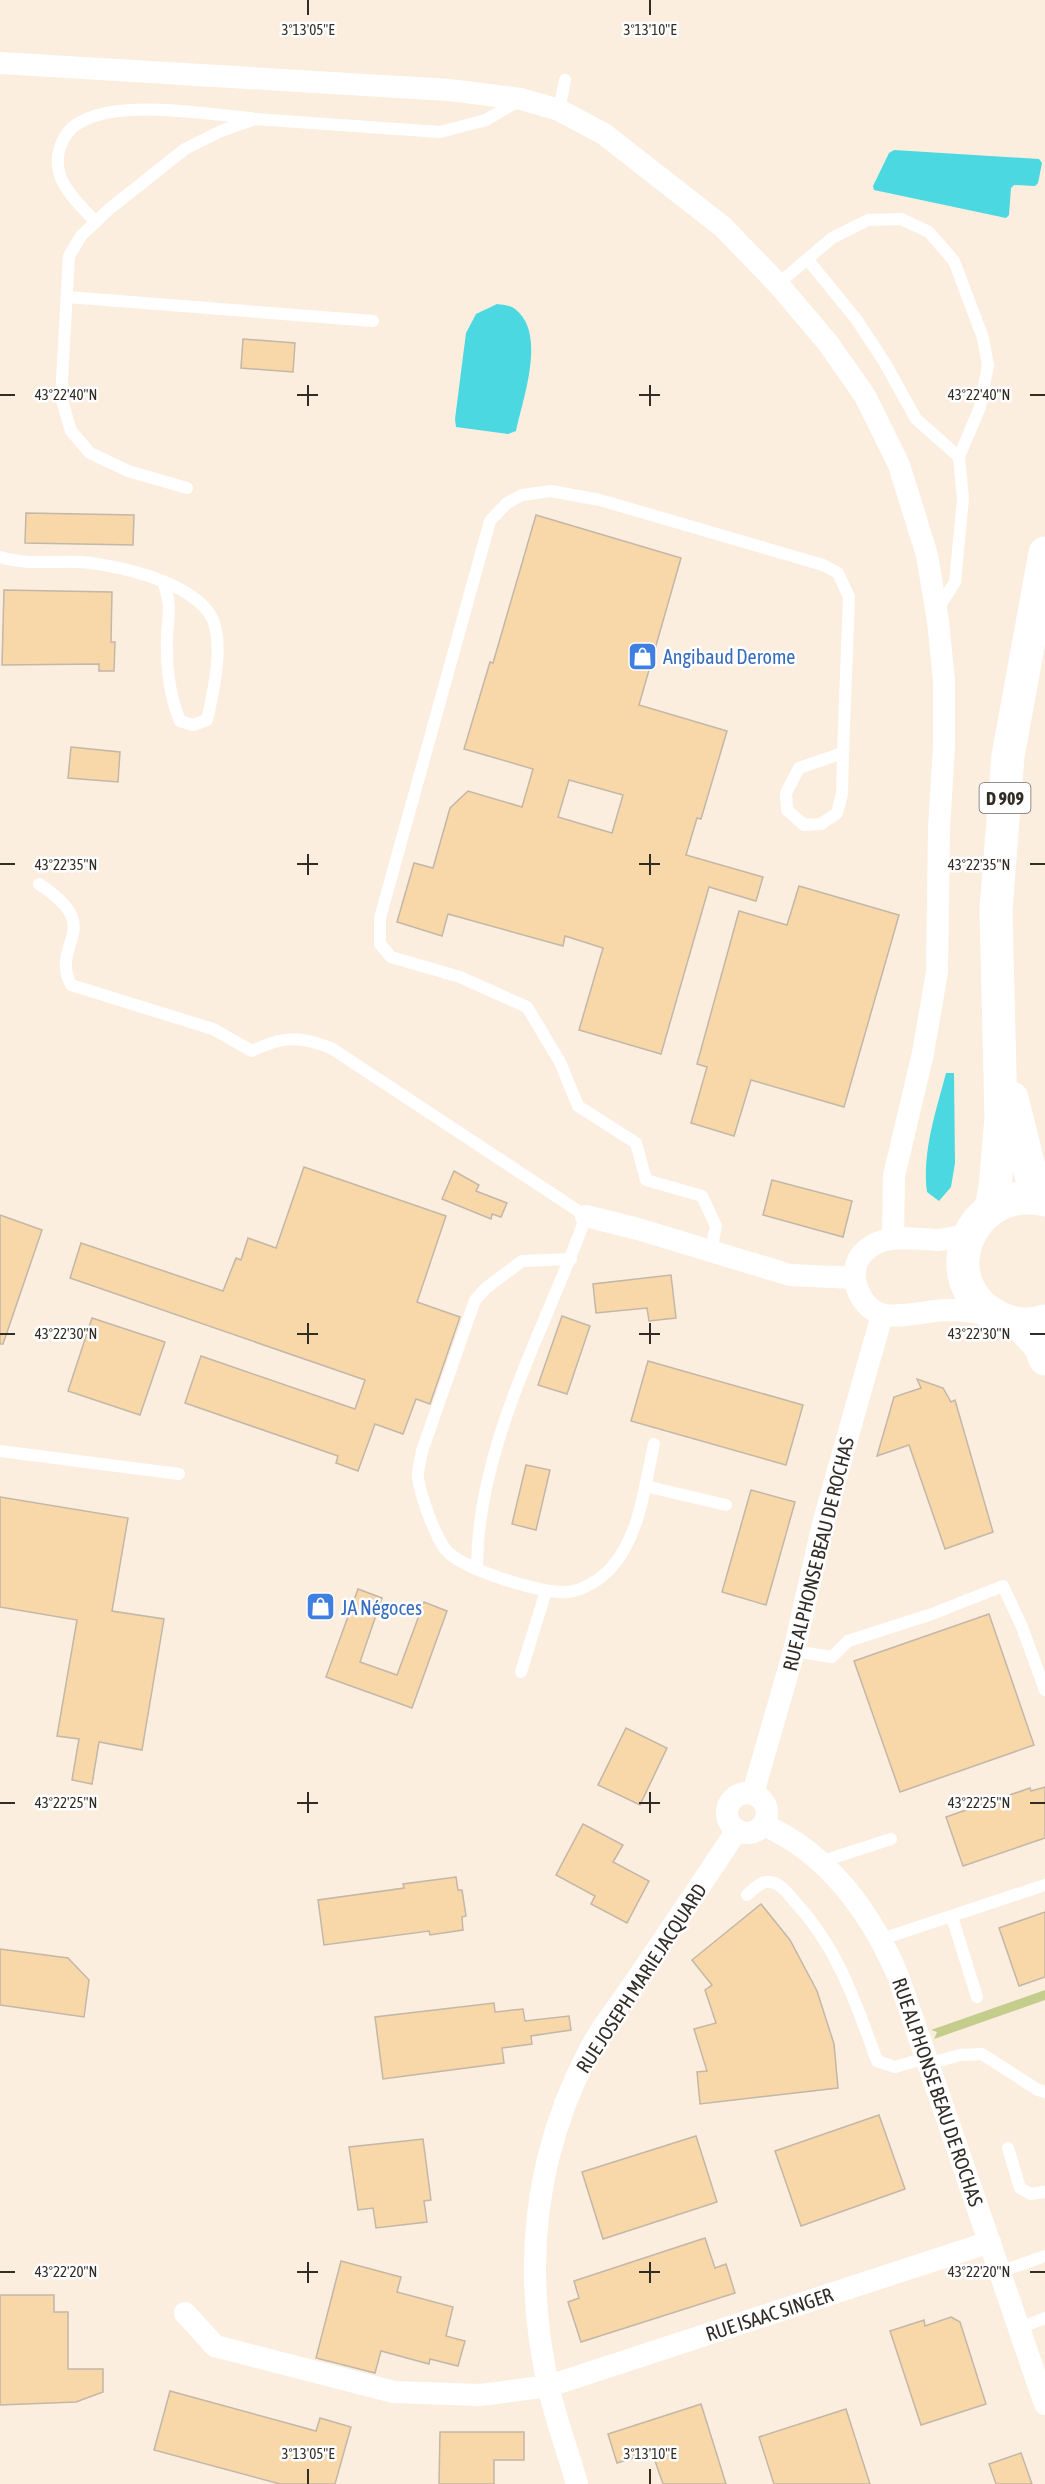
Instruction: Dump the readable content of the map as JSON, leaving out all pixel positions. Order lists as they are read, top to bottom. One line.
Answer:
{"streets":{"main road":["D 909"],"street":["RUE ALPHONSE BEAU DE ROCHAS","RUE JOSEPH MARIE JACQUARD","RUE ISAAC SINGER"]},"crossings":[["RUE ALPHONSE BEAU DE ROCHAS","RUE JOSEPH MARIE JACQUARD"],["RUE ALPHONSE BEAU DE ROCHAS","RUE ISAAC SINGER"],["RUE JOSEPH MARIE JACQUARD","RUE ISAAC SINGER"]],"places":{"shop":["Angibaud Derome","JA Négoces"]},"coordinates":["3°13'05\"E","3°13'10\"E","43°22'40\"N","43°22'35\"N","43°22'30\"N","43°22'25\"N","43°22'20\"N"]}
